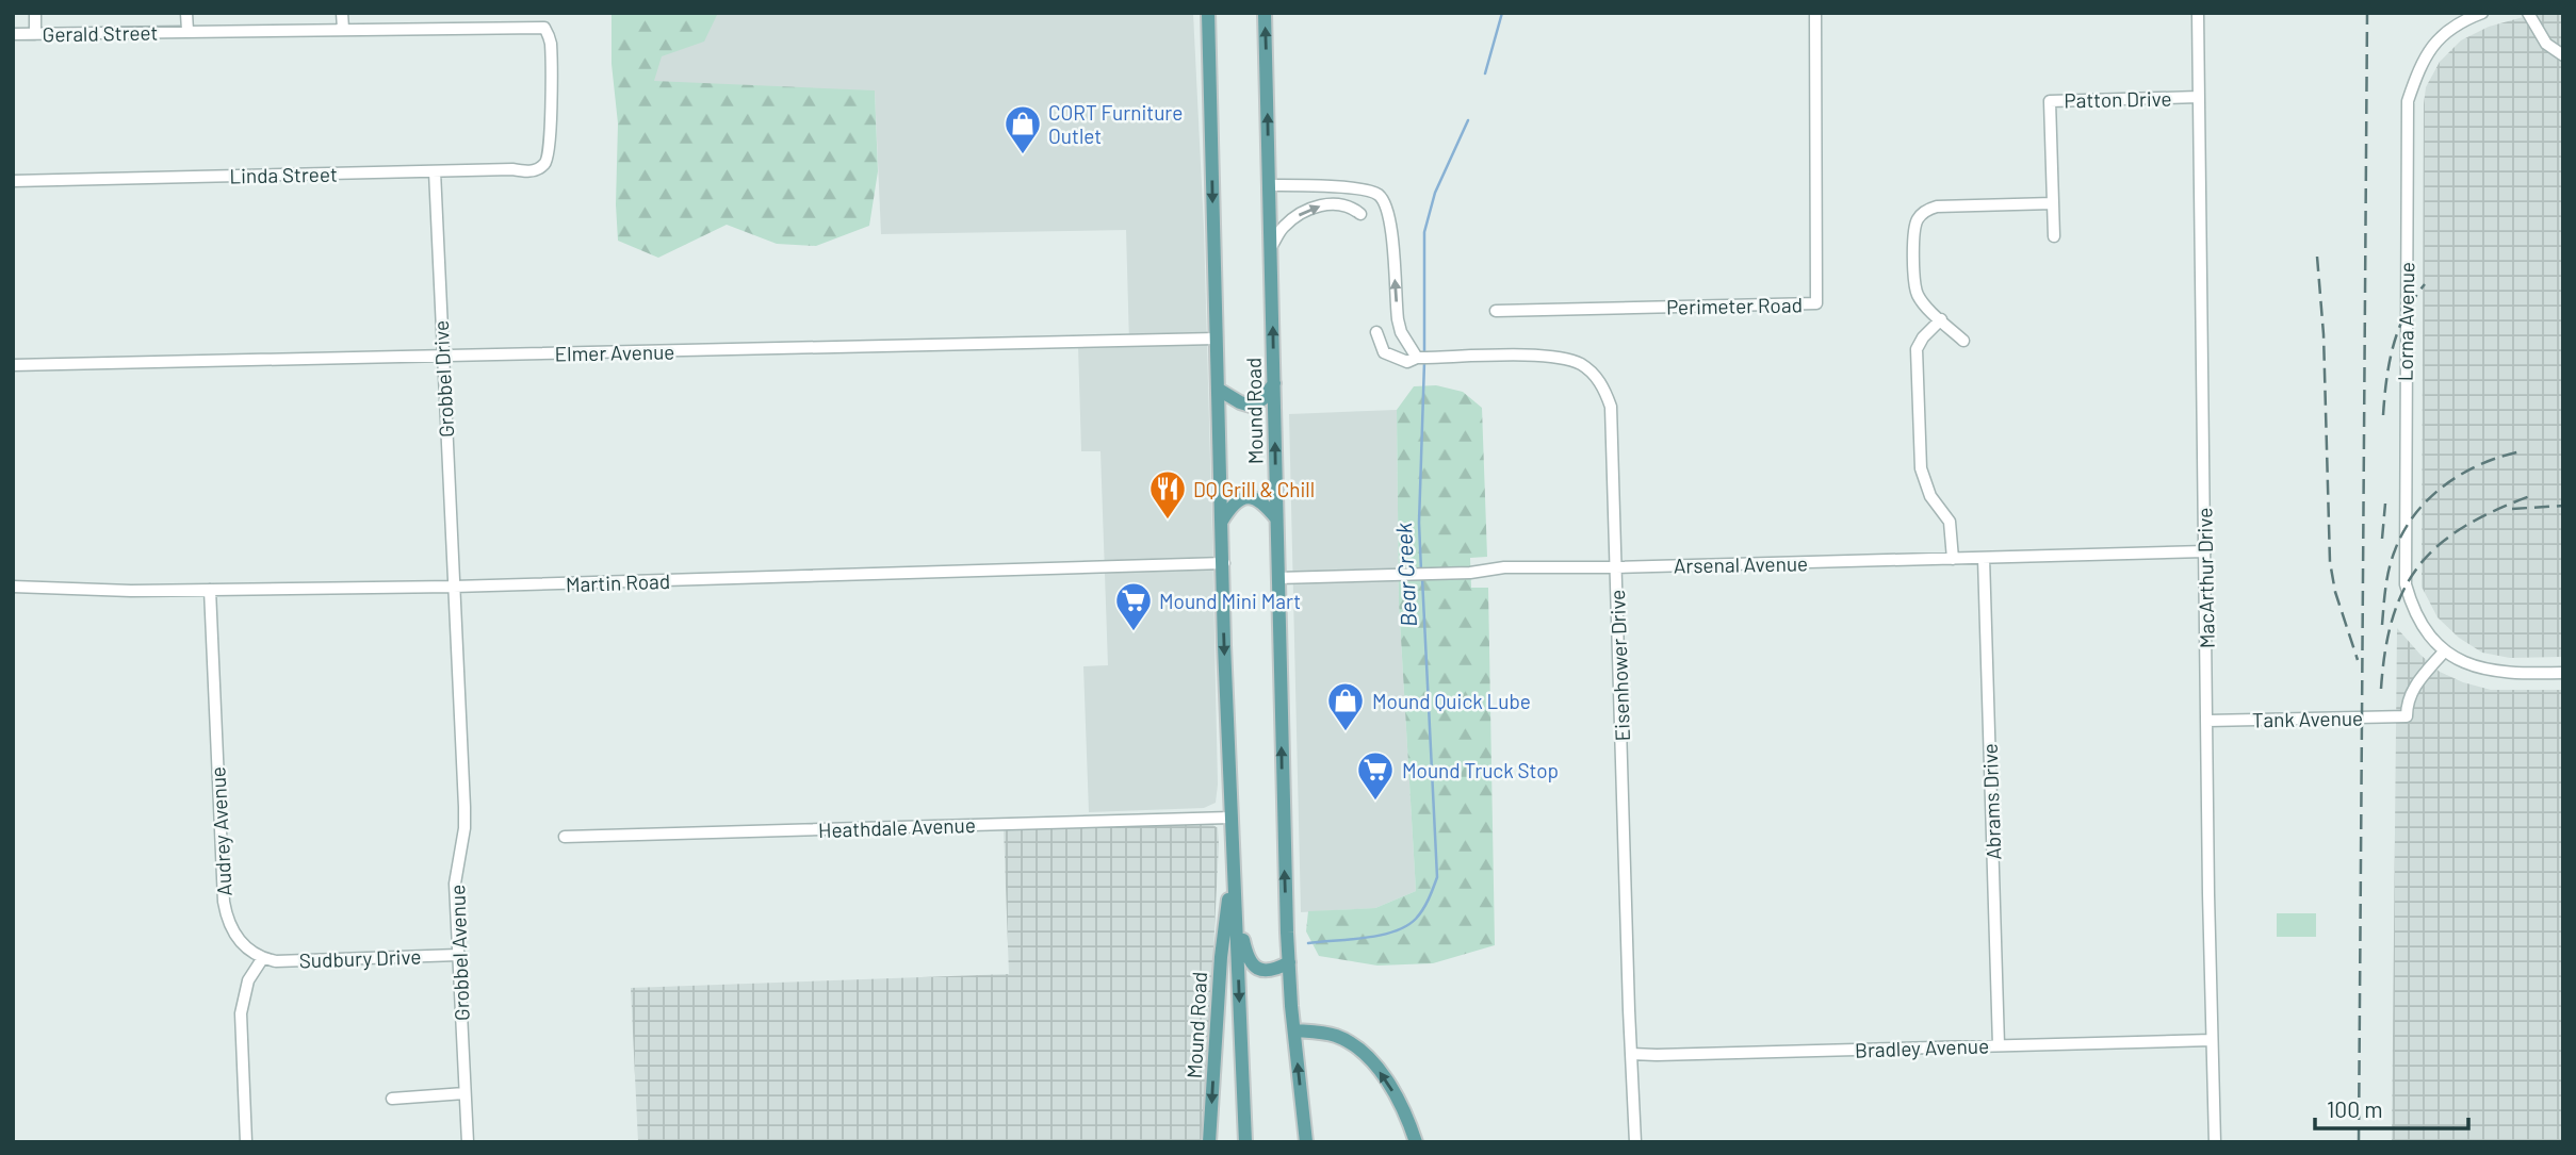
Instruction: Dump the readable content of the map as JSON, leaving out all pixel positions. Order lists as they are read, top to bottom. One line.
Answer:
{"streets":{"main road":["Mound Road"],"street":["Gerald Street","Patton Drive","Linda Street","Perimeter Road","Lorna Avenue","Elmer Avenue","Grobbel Drive","Arsenal Avenue","MacArthur Drive","Martin Road","Eisenhower Drive","Tank Avenue","Abrams Drive","Heathdale Avenue","Audrey Avenue","Grobbel Avenue","Sudbury Drive","Bradley Avenue"]},"crossings":[["Gerald Street","Linda Street"],["Patton Drive","MacArthur Drive"],["Linda Street","Grobbel Drive"],["Lorna Avenue","Tank Avenue"],["Elmer Avenue","Grobbel Drive"],["Elmer Avenue","Mound Road"],["Grobbel Drive","Martin Road"],["Grobbel Drive","Grobbel Avenue"],["Mound Road","Arsenal Avenue"],["Mound Road","Martin Road"],["Mound Road","Heathdale Avenue"],["Arsenal Avenue","MacArthur Drive"],["Arsenal Avenue","Eisenhower Drive"],["Arsenal Avenue","Abrams Drive"],["MacArthur Drive","Tank Avenue"],["MacArthur Drive","Bradley Avenue"],["Martin Road","Audrey Avenue"],["Martin Road","Grobbel Avenue"],["Eisenhower Drive","Bradley Avenue"],["Abrams Drive","Bradley Avenue"],["Audrey Avenue","Sudbury Drive"],["Grobbel Avenue","Sudbury Drive"]],"water":["Bear Creek"],"places":{"shop":["CORT Furniture Outlet","Mound Quick Lube"],"restaurant":["DQ Grill & Chill"],"supermarket":["Mound Mini Mart","Mound Truck Stop"]},"scale_bar":"100 m"}
